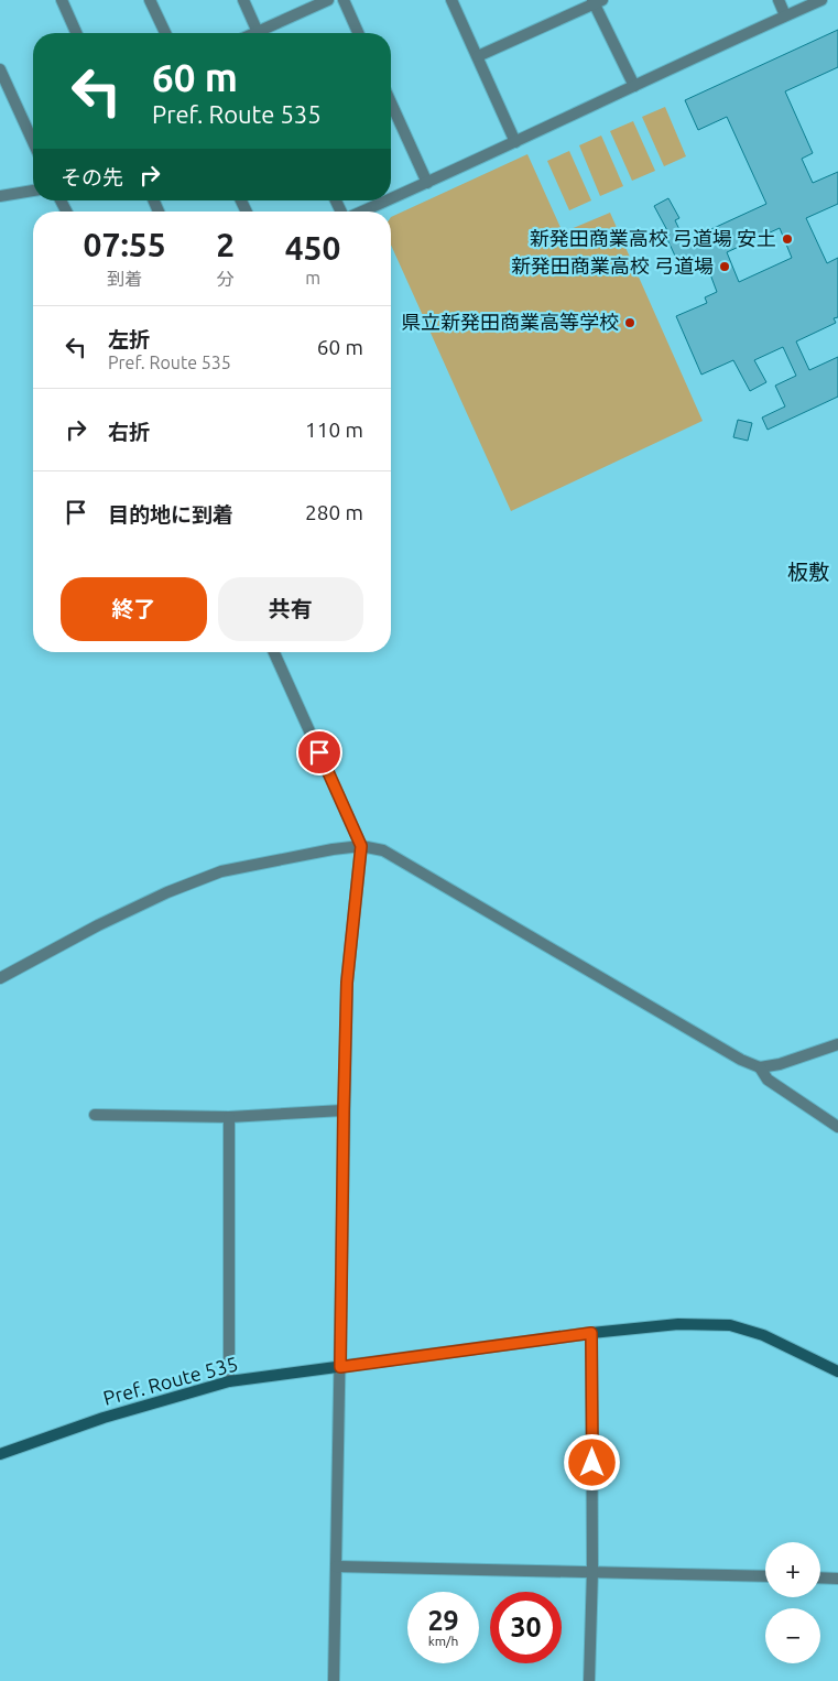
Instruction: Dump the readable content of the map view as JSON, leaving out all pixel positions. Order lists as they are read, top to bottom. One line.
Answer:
{"streets":{"main road":["Pref. Route 535"]},"districts":["板敷"],"places":["新発田商業高校 弓道場 安土","新発田商業高校 弓道場","県立新発田商業高等学校"],"page":{"turn":["60 m","Pref. Route 535"],"then":"その先","eta":["07:55","到着","2","分","450","m"],"list":[{"name":"左折","note":"Pref. Route 535","value":"60 m"},{"name":"右折","value":"110 m"},{"name":"目的地に到着","value":"280 m"}],"buttons":["終了","共有"],"map_buttons":["+","−"],"speed":"29 km/h","limit":"30"}}
